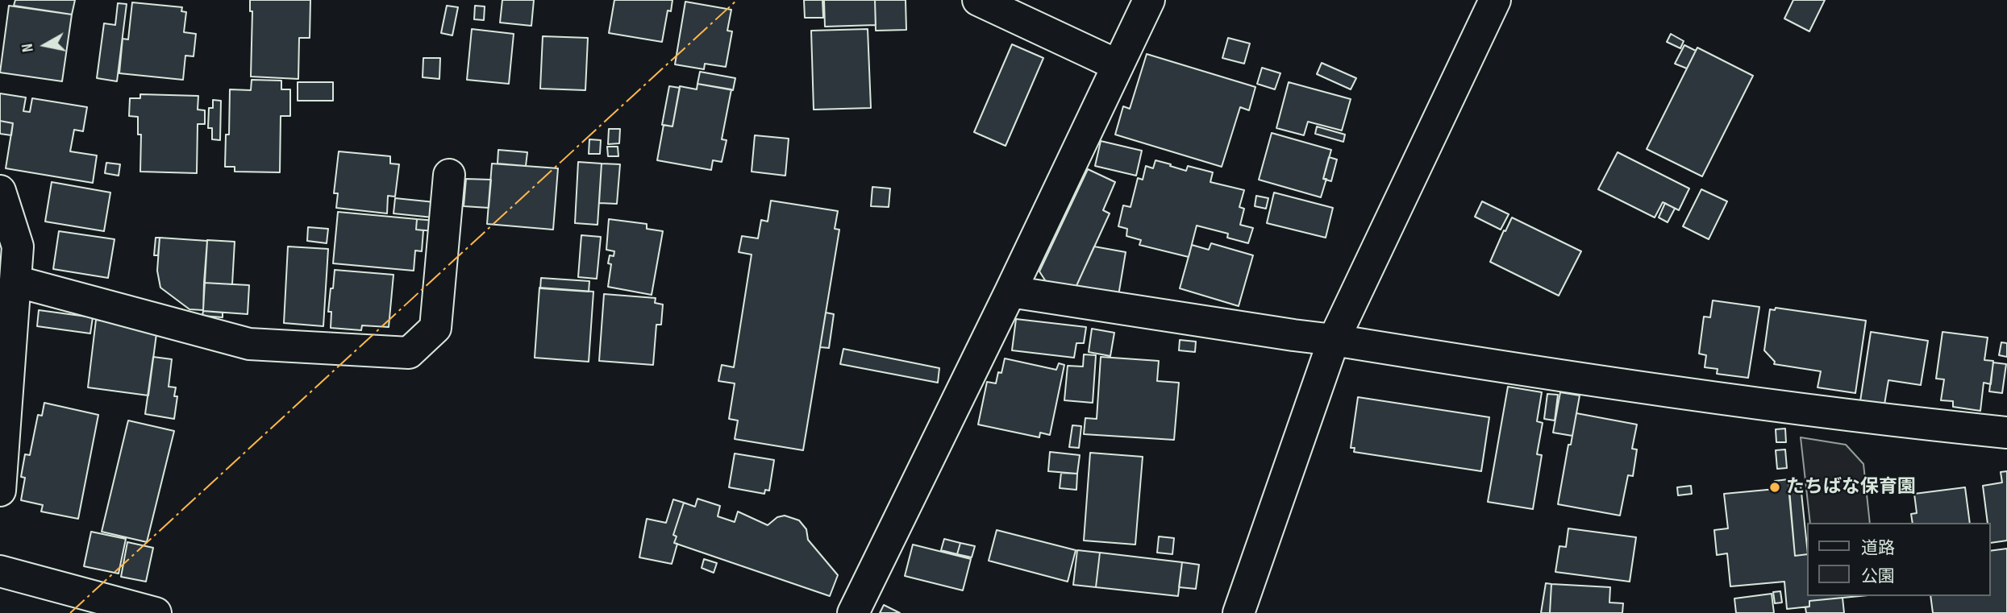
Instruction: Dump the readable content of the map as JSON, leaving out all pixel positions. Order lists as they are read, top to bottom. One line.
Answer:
{"places":["たちばな保育園"],"legend":["道路","公園"],"north":"left"}
